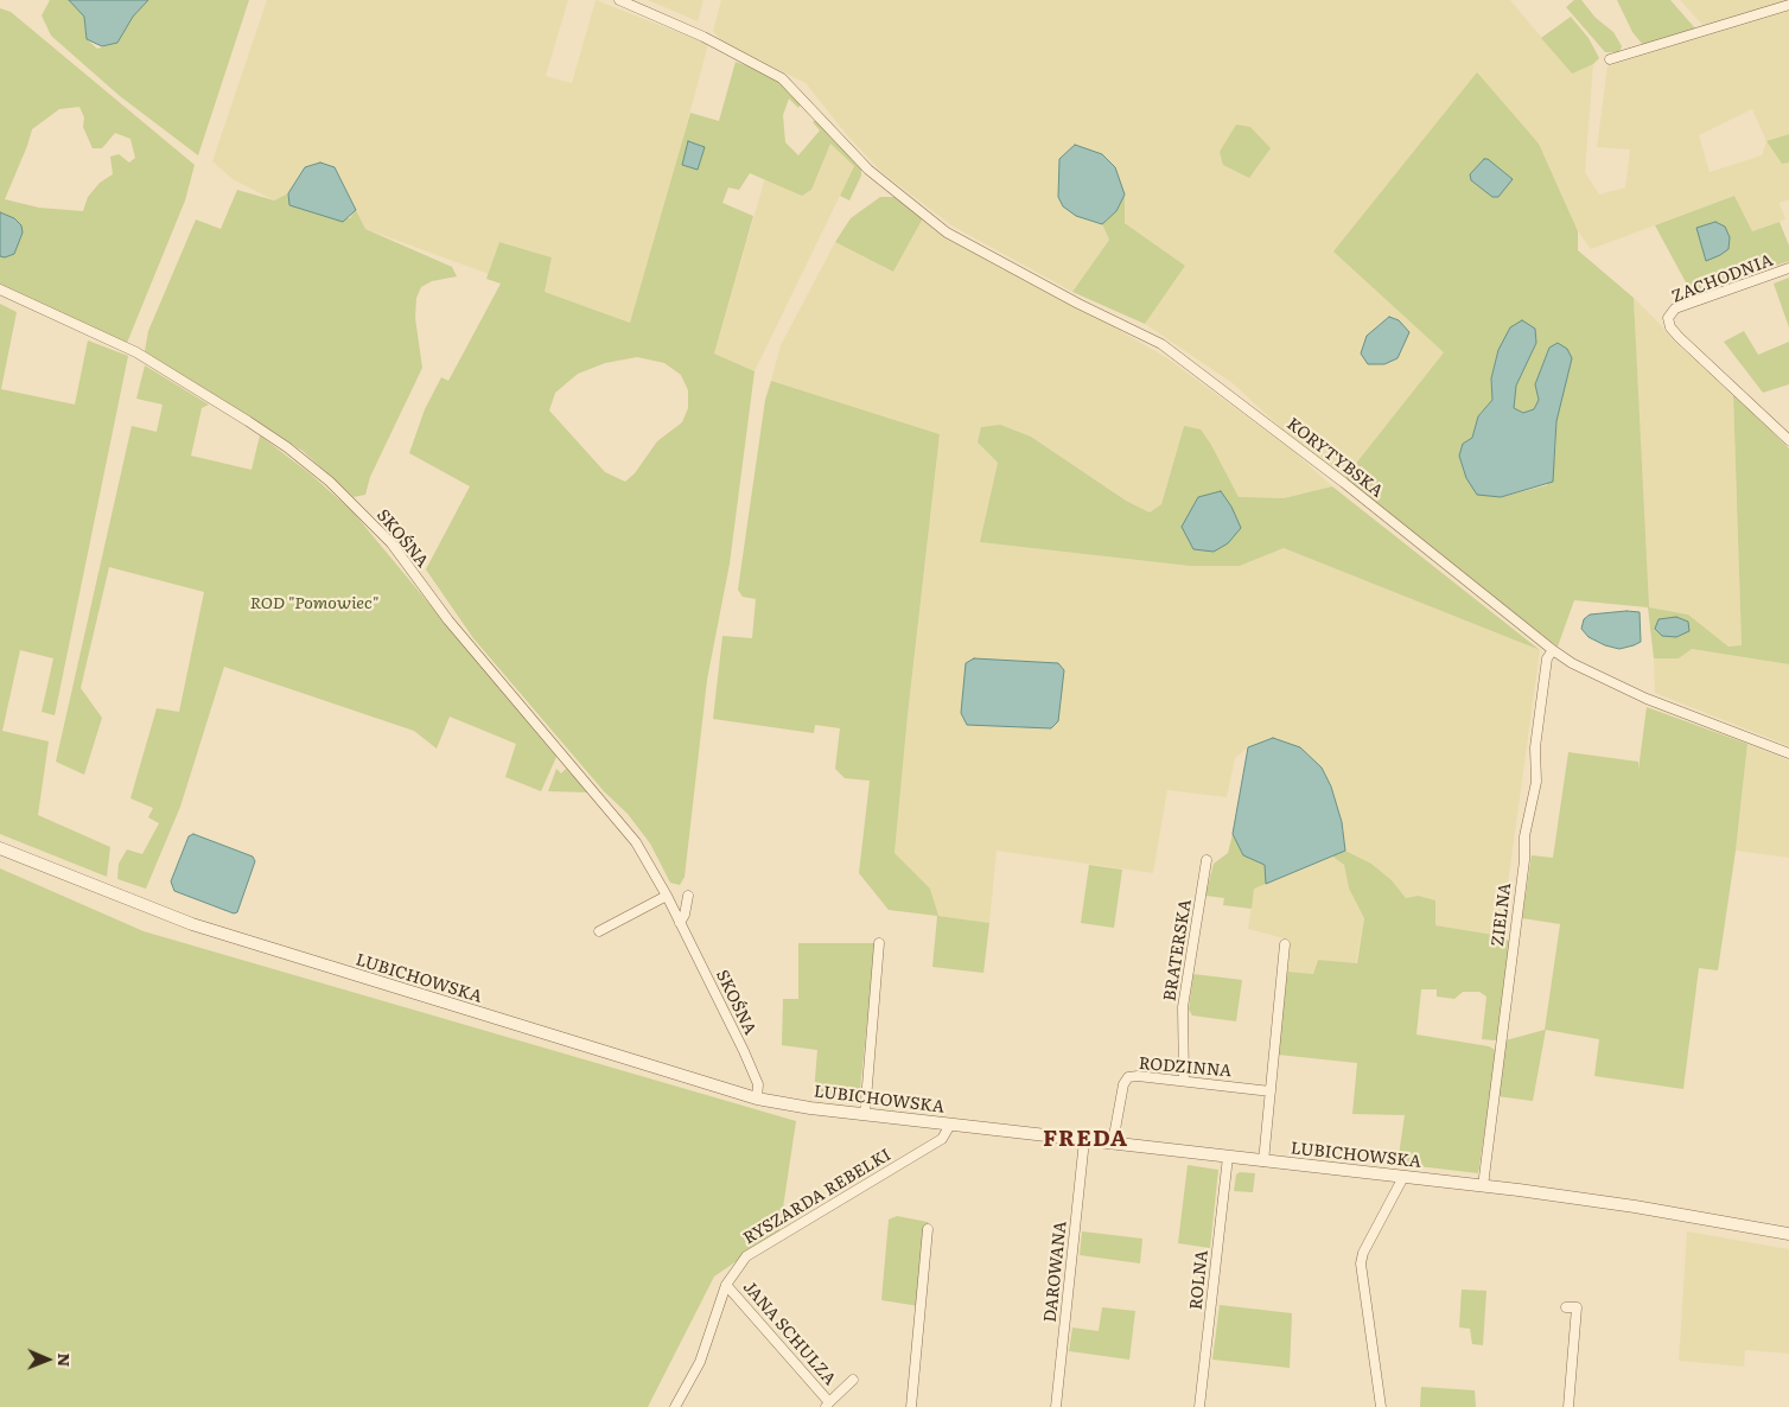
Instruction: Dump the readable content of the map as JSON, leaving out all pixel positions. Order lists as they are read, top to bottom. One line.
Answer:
{"streets":{"street":["ZACHODNIA","KORYTYBSKA","SKOŚNA","ZIELNA","BRATERSKA","LUBICHOWSKA","RODZINNA","RYSZARDA REBELKI","DAROWANA","ROLNA","JANA SCHULZA"]},"crossings":[["KORYTYBSKA","ZIELNA"],["SKOŚNA","LUBICHOWSKA"],["ZIELNA","LUBICHOWSKA"],["BRATERSKA","RODZINNA"],["LUBICHOWSKA","RODZINNA"],["LUBICHOWSKA","RYSZARDA REBELKI"],["LUBICHOWSKA","DAROWANA"],["LUBICHOWSKA","ROLNA"],["RYSZARDA REBELKI","JANA SCHULZA"]],"districts":["FREDA"],"parks":["ROD \"Pomowiec\""],"north":"right"}
